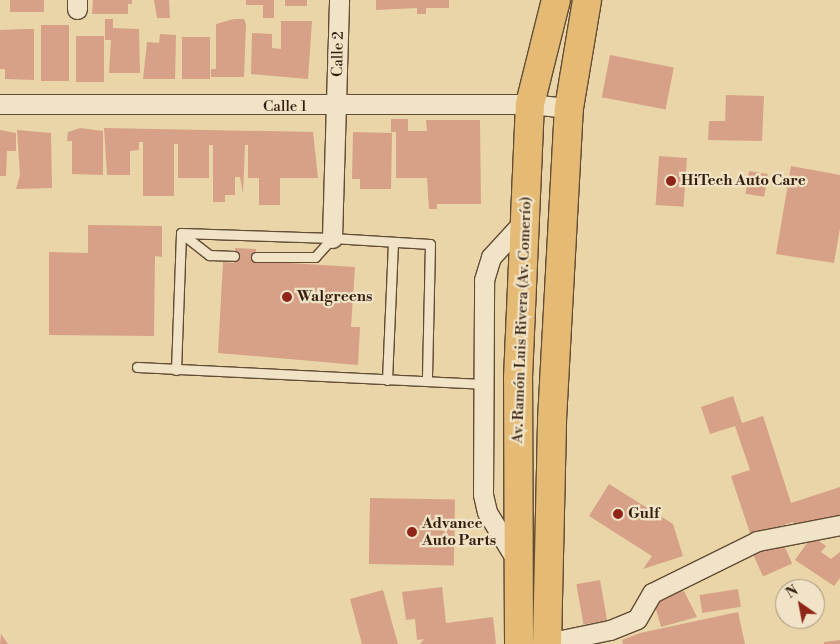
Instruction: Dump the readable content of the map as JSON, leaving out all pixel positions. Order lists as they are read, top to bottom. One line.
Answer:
{"streets":{"main road":["Av. Ramón Luis Rivera (Av. Comerío)"],"street":["Calle 2","Calle 1"]},"crossings":[["Calle 2","Calle 1"],["Calle 1","Av. Ramón Luis Rivera (Av. Comerío)"]],"places":["HiTech Auto Care","Walgreens","Gulf","Advance Auto Parts"],"north":"top left"}
